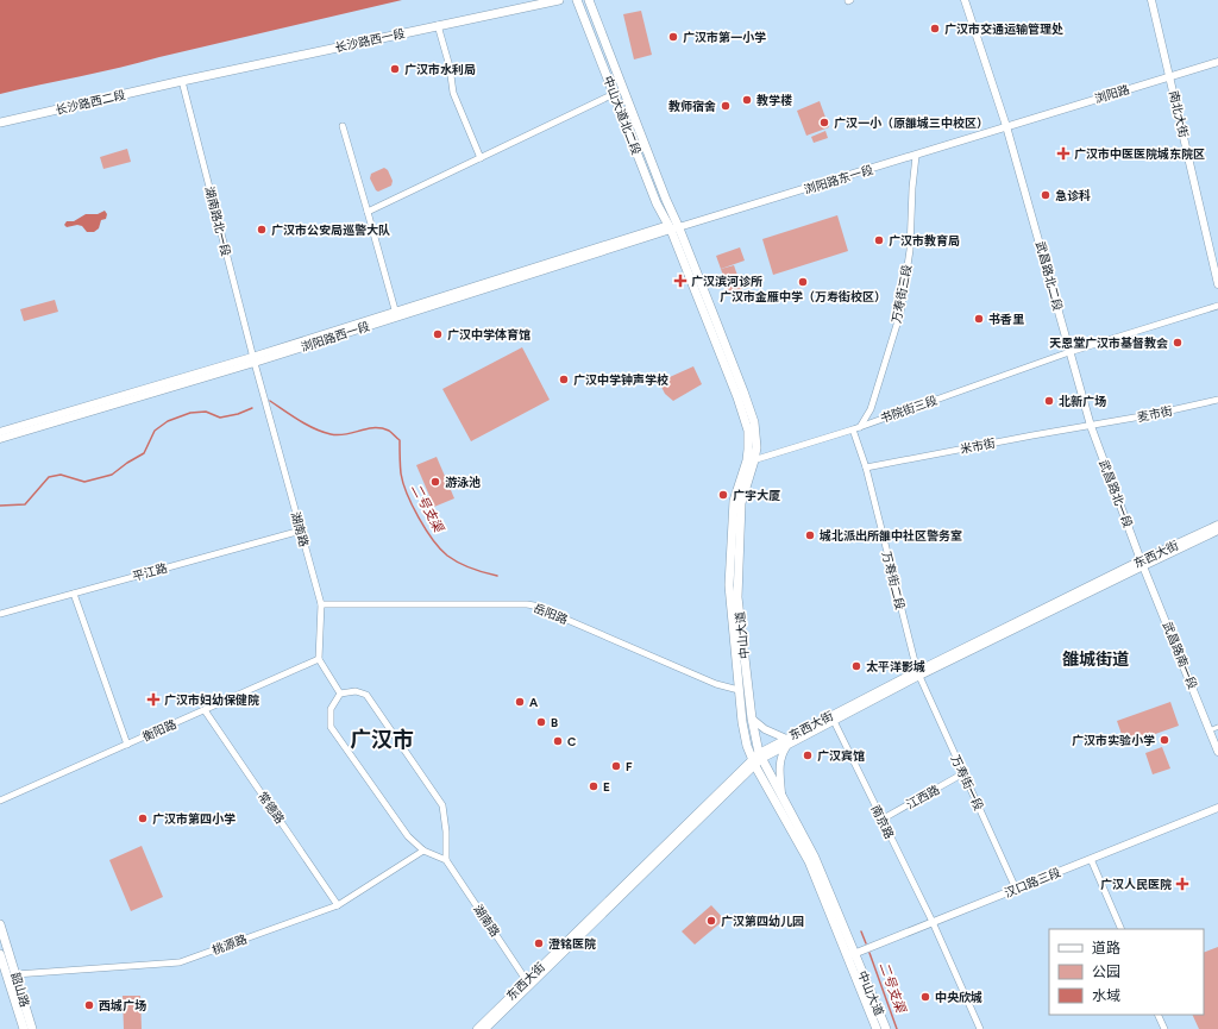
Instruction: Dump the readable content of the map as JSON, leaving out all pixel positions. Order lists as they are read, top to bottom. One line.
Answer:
{"streets":{"main road":["长沙路西一段","长沙路西二段","中山大道北二段","中山大道","韶山路"],"street":["浏阳路","南北大街","浏阳路东一段","湖南路北一段","武昌路北二段","万寿街三段","浏阳路西一段","书院街三段","麦市街","米市街","武昌路北一段","湖南路","东西大街","平江路","万寿街二段","岳阳路","武昌路南一段","衡阳路","万寿街一段","江西路","常德路","南京路","汉口路三段","桃源路"]},"crossings":[["长沙路西一段","长沙路西二段"],["长沙路西一段","湖南路北一段"],["浏阳路","南北大街"],["浏阳路","浏阳路东一段"],["浏阳路","武昌路北二段"],["长沙路西二段","湖南路北一段"],["中山大道北二段","浏阳路东一段"],["中山大道北二段","浏阳路西一段"],["中山大道北二段","中山大道"],["浏阳路东一段","武昌路北二段"],["浏阳路东一段","万寿街三段"],["浏阳路东一段","浏阳路西一段"],["浏阳路东一段","中山大道"],["湖南路北一段","浏阳路西一段"],["湖南路北一段","湖南路"],["武昌路北二段","书院街三段"],["武昌路北二段","麦市街"],["武昌路北二段","米市街"],["武昌路北二段","武昌路北一段"],["万寿街三段","书院街三段"],["浏阳路西一段","湖南路"],["浏阳路西一段","中山大道"],["书院街三段","万寿街二段"],["书院街三段","中山大道"],["麦市街","米市街"],["麦市街","武昌路北一段"],["米市街","武昌路北一段"],["米市街","万寿街二段"],["武昌路北一段","东西大街"],["武昌路北一段","武昌路南一段"],["湖南路","东西大街"],["湖南路","平江路"],["湖南路","岳阳路"],["湖南路","衡阳路"],["东西大街","万寿街二段"],["东西大街","中山大道"],["东西大街","武昌路南一段"],["东西大街","万寿街一段"],["东西大街","南京路"],["万寿街二段","万寿街一段"],["岳阳路","中山大道"],["中山大道","汉口路三段"],["衡阳路","常德路"],["万寿街一段","江西路"],["万寿街一段","汉口路三段"],["江西路","南京路"],["常德路","桃源路"],["南京路","汉口路三段"],["桃源路","韶山路"]],"districts":["雒城街道","广汉市"],"water":["二号支渠"],"places":{"other":["广汉市交通运输管理处","广汉市第一小学","广汉市水利局","教学楼","教师宿舍","广汉一小（原雒城三中校区）","急诊科","广汉市公安局巡警大队","广汉市教育局","广汉市金雁中学（万寿街校区）","书香里","广汉中学体育馆","天恩堂广汉市基督教会","广汉中学钟声学校","北新广场","游泳池","广宇大厦","城北派出所雒中社区警务室","太平洋影城","A","B","广汉市实验小学","C","广汉宾馆","F","E","广汉市第四小学","广汉第四幼儿园","澄铭医院","中央欣城","西城广场"],"health":["广汉市中医医院城东院区","广汉滨河诊所","广汉市妇幼保健院","广汉人民医院"]},"legend":["道路","公园","水域"]}
